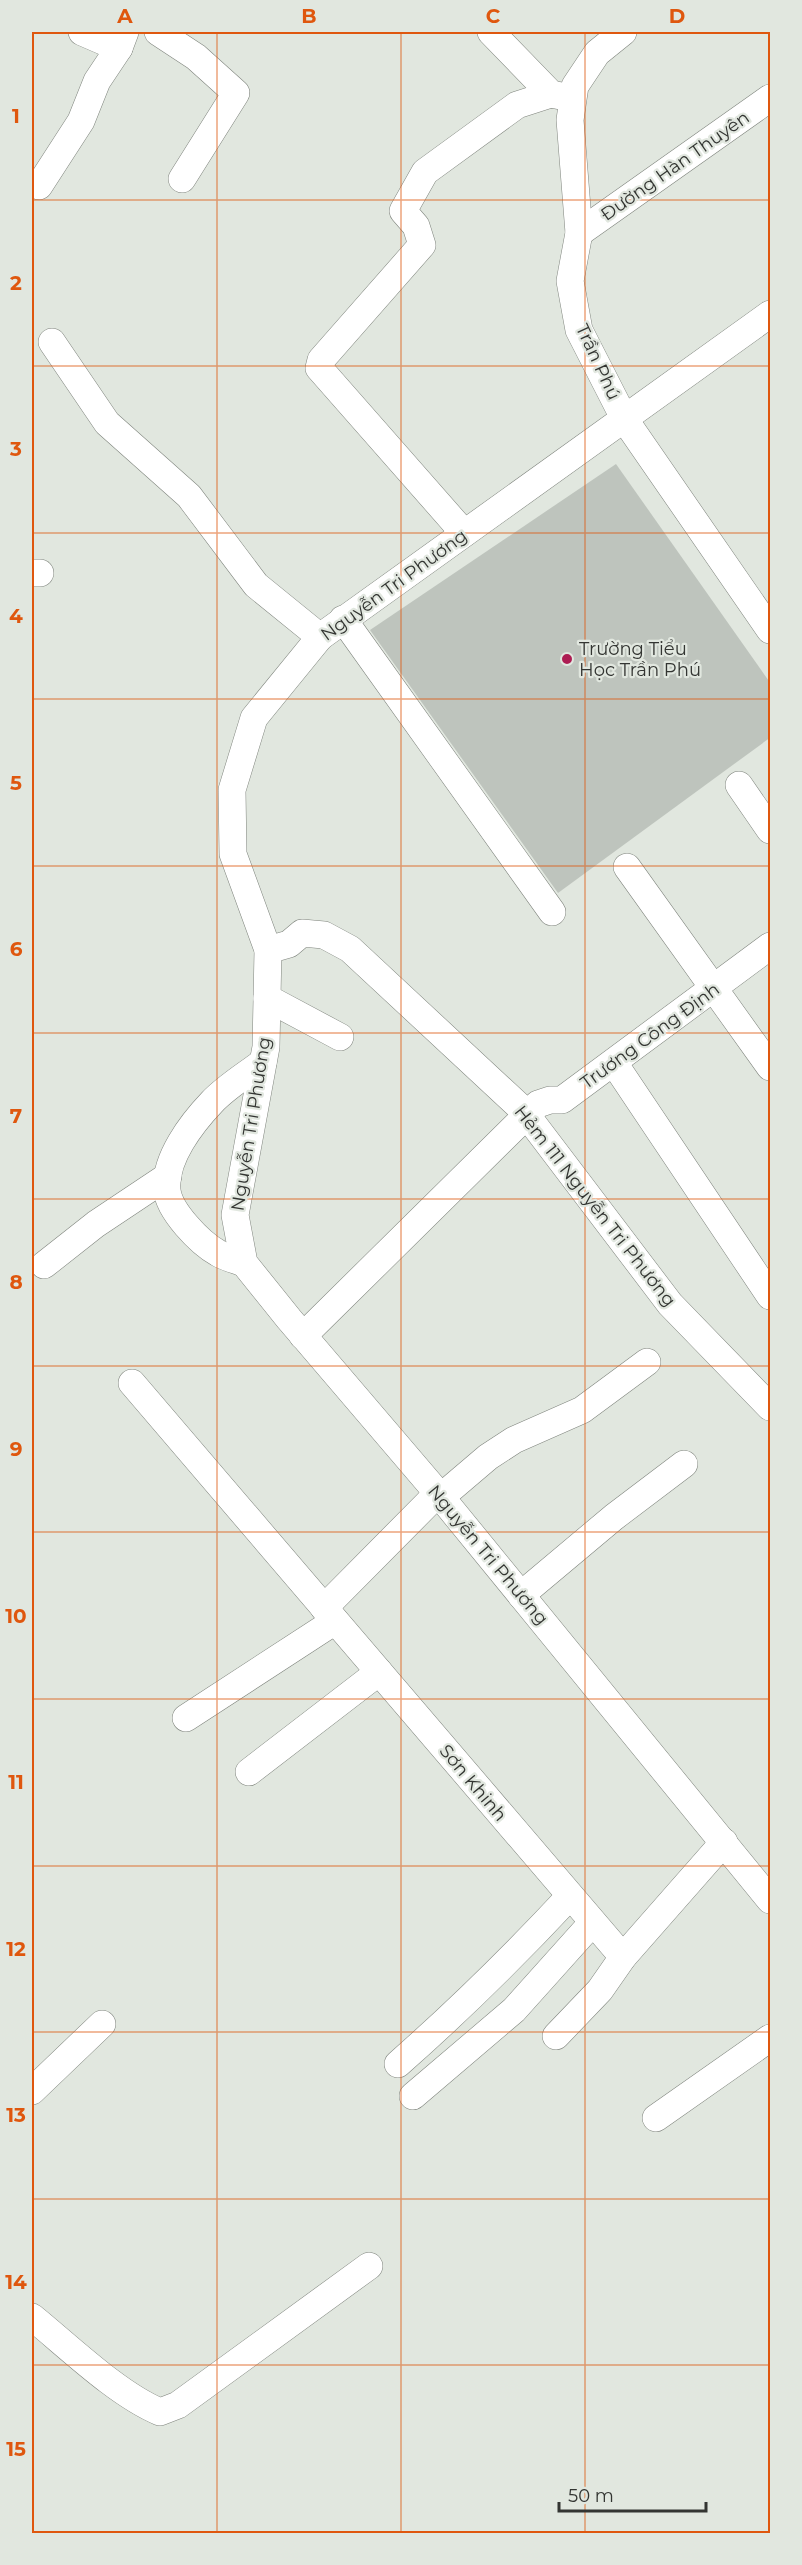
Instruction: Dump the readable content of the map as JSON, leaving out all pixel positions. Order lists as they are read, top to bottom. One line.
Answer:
{"streets":{"street":["Đường Hàn Thuyên","Trần Phú","Nguyễn Tri Phương","Trương Công Định","Hẻm 111 Nguyễn Tri Phương","Sơn Khinh"]},"crossings":[["Đường Hàn Thuyên","Trần Phú"],["Trần Phú","Nguyễn Tri Phương"],["Nguyễn Tri Phương","Trương Công Định"],["Nguyễn Tri Phương","Hẻm 111 Nguyễn Tri Phương"],["Trương Công Định","Hẻm 111 Nguyễn Tri Phương"]],"places":["Trường Tiểu Học Trần Phú"],"scale_bar":"50 m","grid":{"columns":["A","B","C","D"],"rows":["1","2","3","4","5","6","7","8","9","10","11","12","13","14","15"]}}
